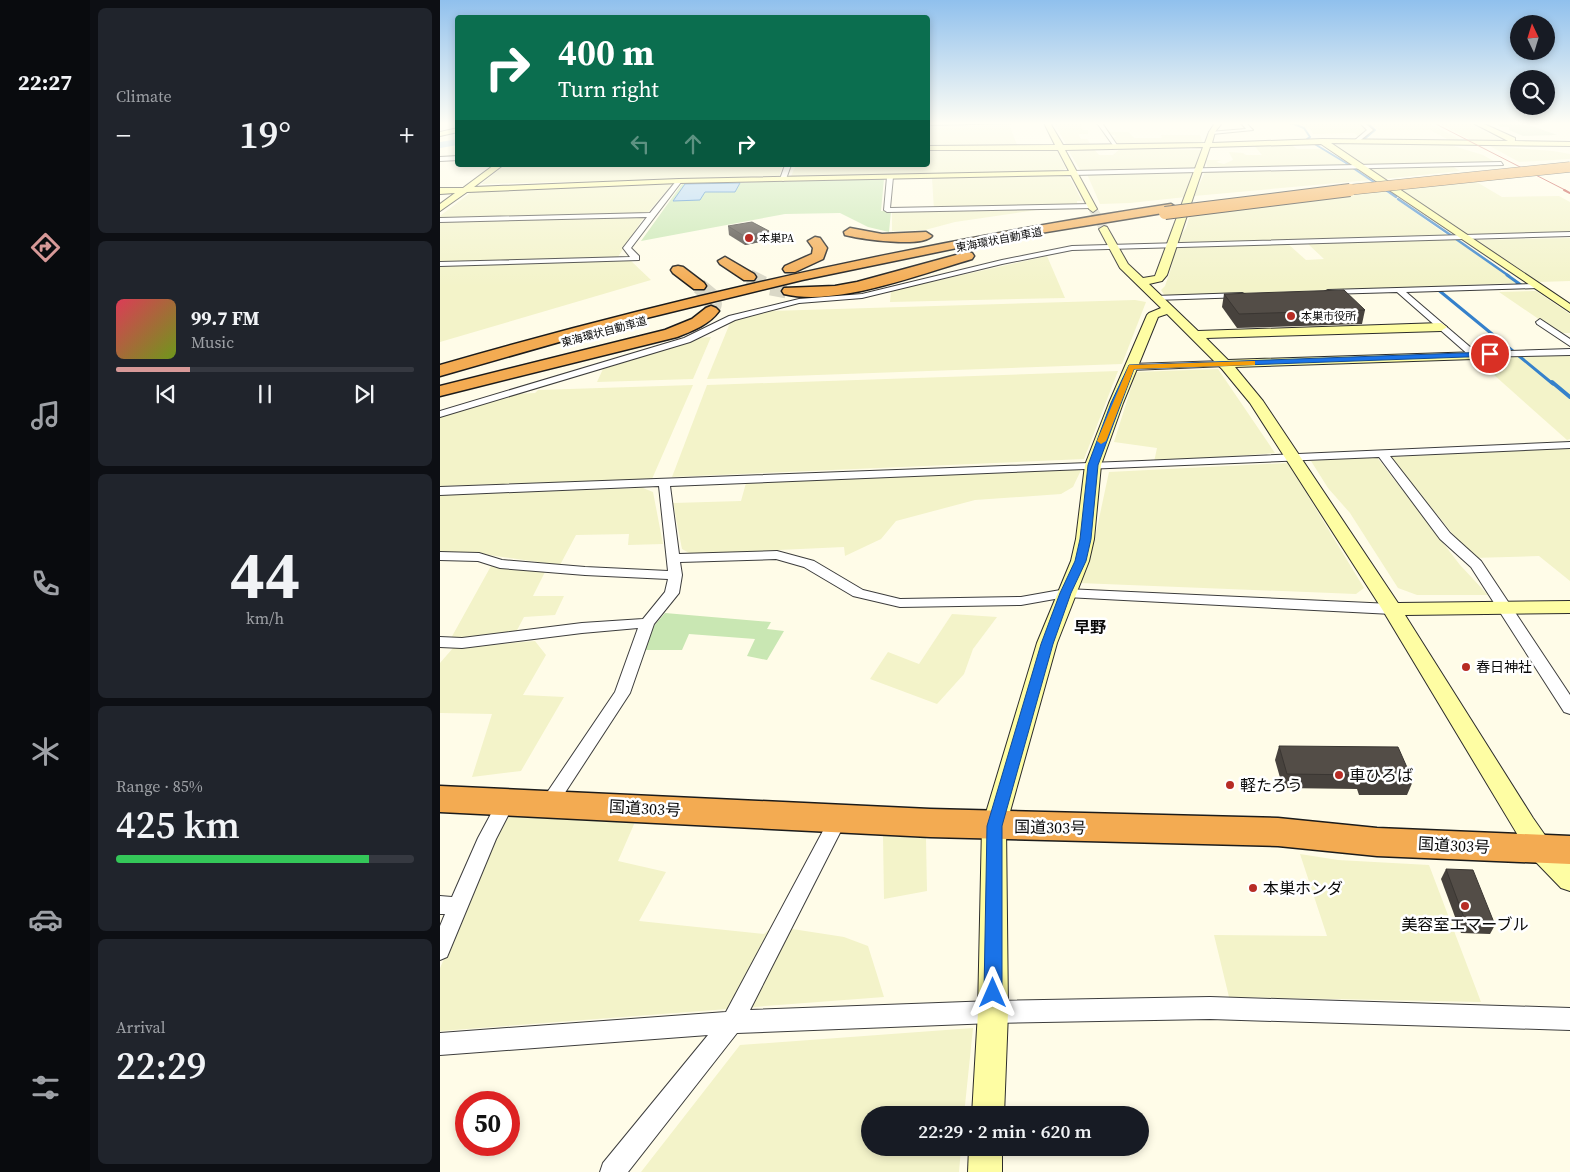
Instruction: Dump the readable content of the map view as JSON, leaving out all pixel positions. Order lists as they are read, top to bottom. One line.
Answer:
{"streets":{"highway":["東海環状自動車道","国道303号"]},"districts":["早野"],"places":["本巣PA","本巣市役所","春日神社","車ひろば","軽たろう","本巣ホンダ","美容室エマーブル"],"north":"top","page":{"tabs":"22:27","tile":["Climate",["44","km/h"],["Range · 85%","425 km"],["Arrival","22:29"]],"turn":["400 m","Turn right"],"heat":["−","19°","+"],"song":["99.7 FM","Music"],"limit":"50","trip":"22:29 · 2 min · 620 m"}}
